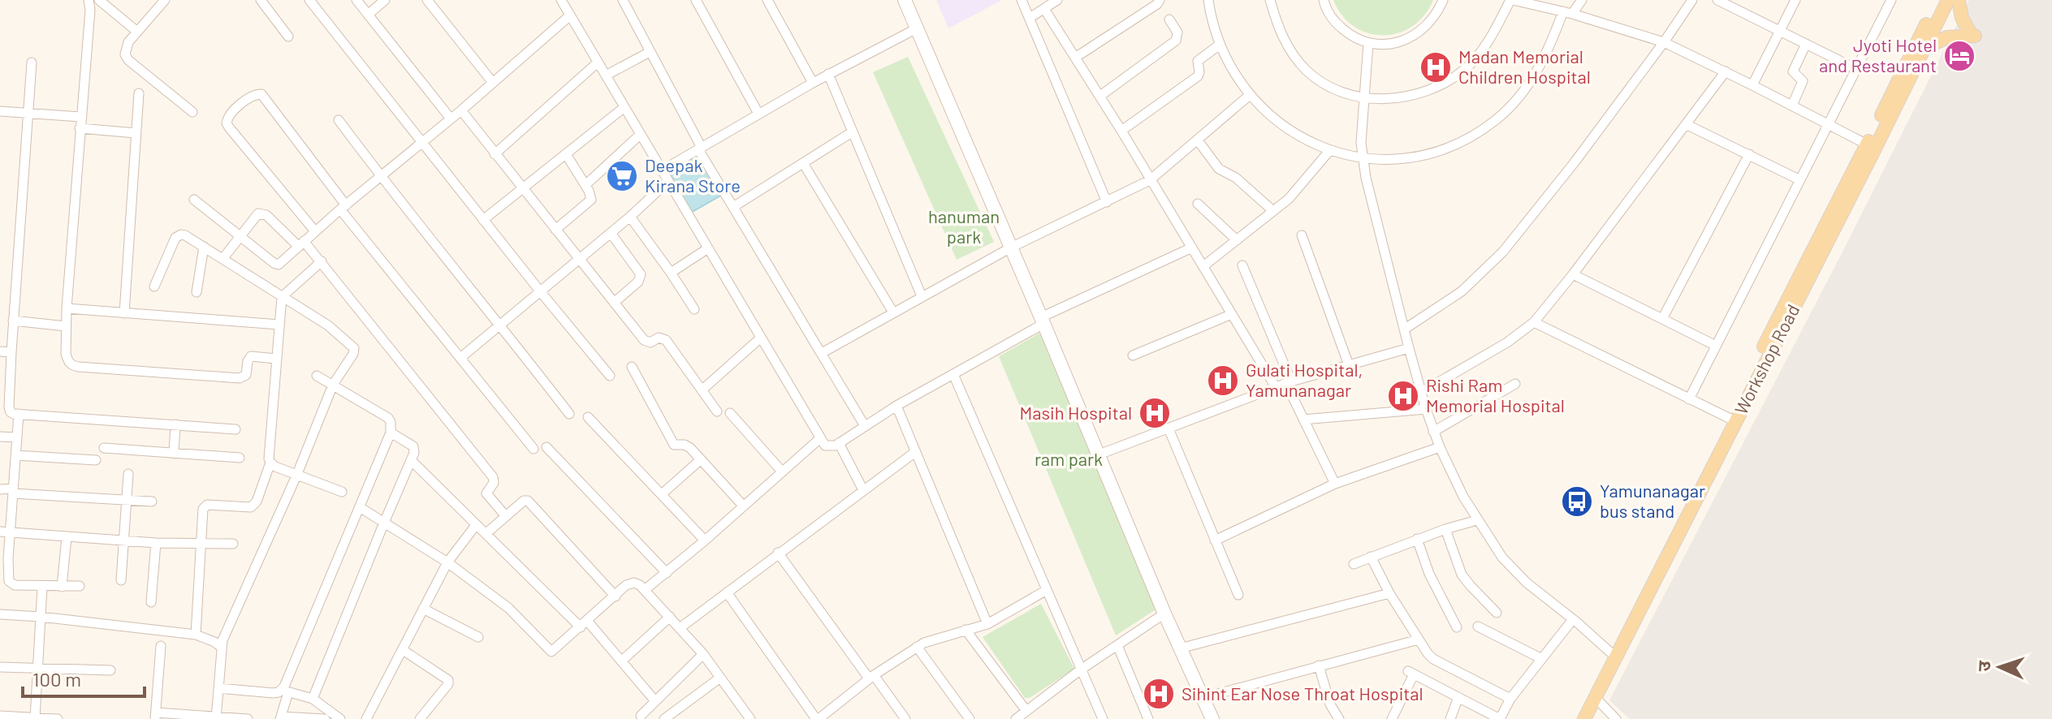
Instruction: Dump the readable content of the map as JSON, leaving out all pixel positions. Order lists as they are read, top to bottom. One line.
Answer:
{"streets":{"main road":["Workshop Road"]},"parks":["hanuman park","ram park"],"places":{"hotel":["Jyoti Hotel and Restaurant"],"hospital":["Madan Memorial Children Hospital","Gulati Hospital, Yamunanagar","Rishi Ram Memorial Hospital","Masih Hospital","Sihint Ear Nose Throat Hospital"],"supermarket":["Deepak Kirana Store"],"bus stop":["Yamunanagar bus stand"]},"scale_bar":"100 m","north":"left"}
